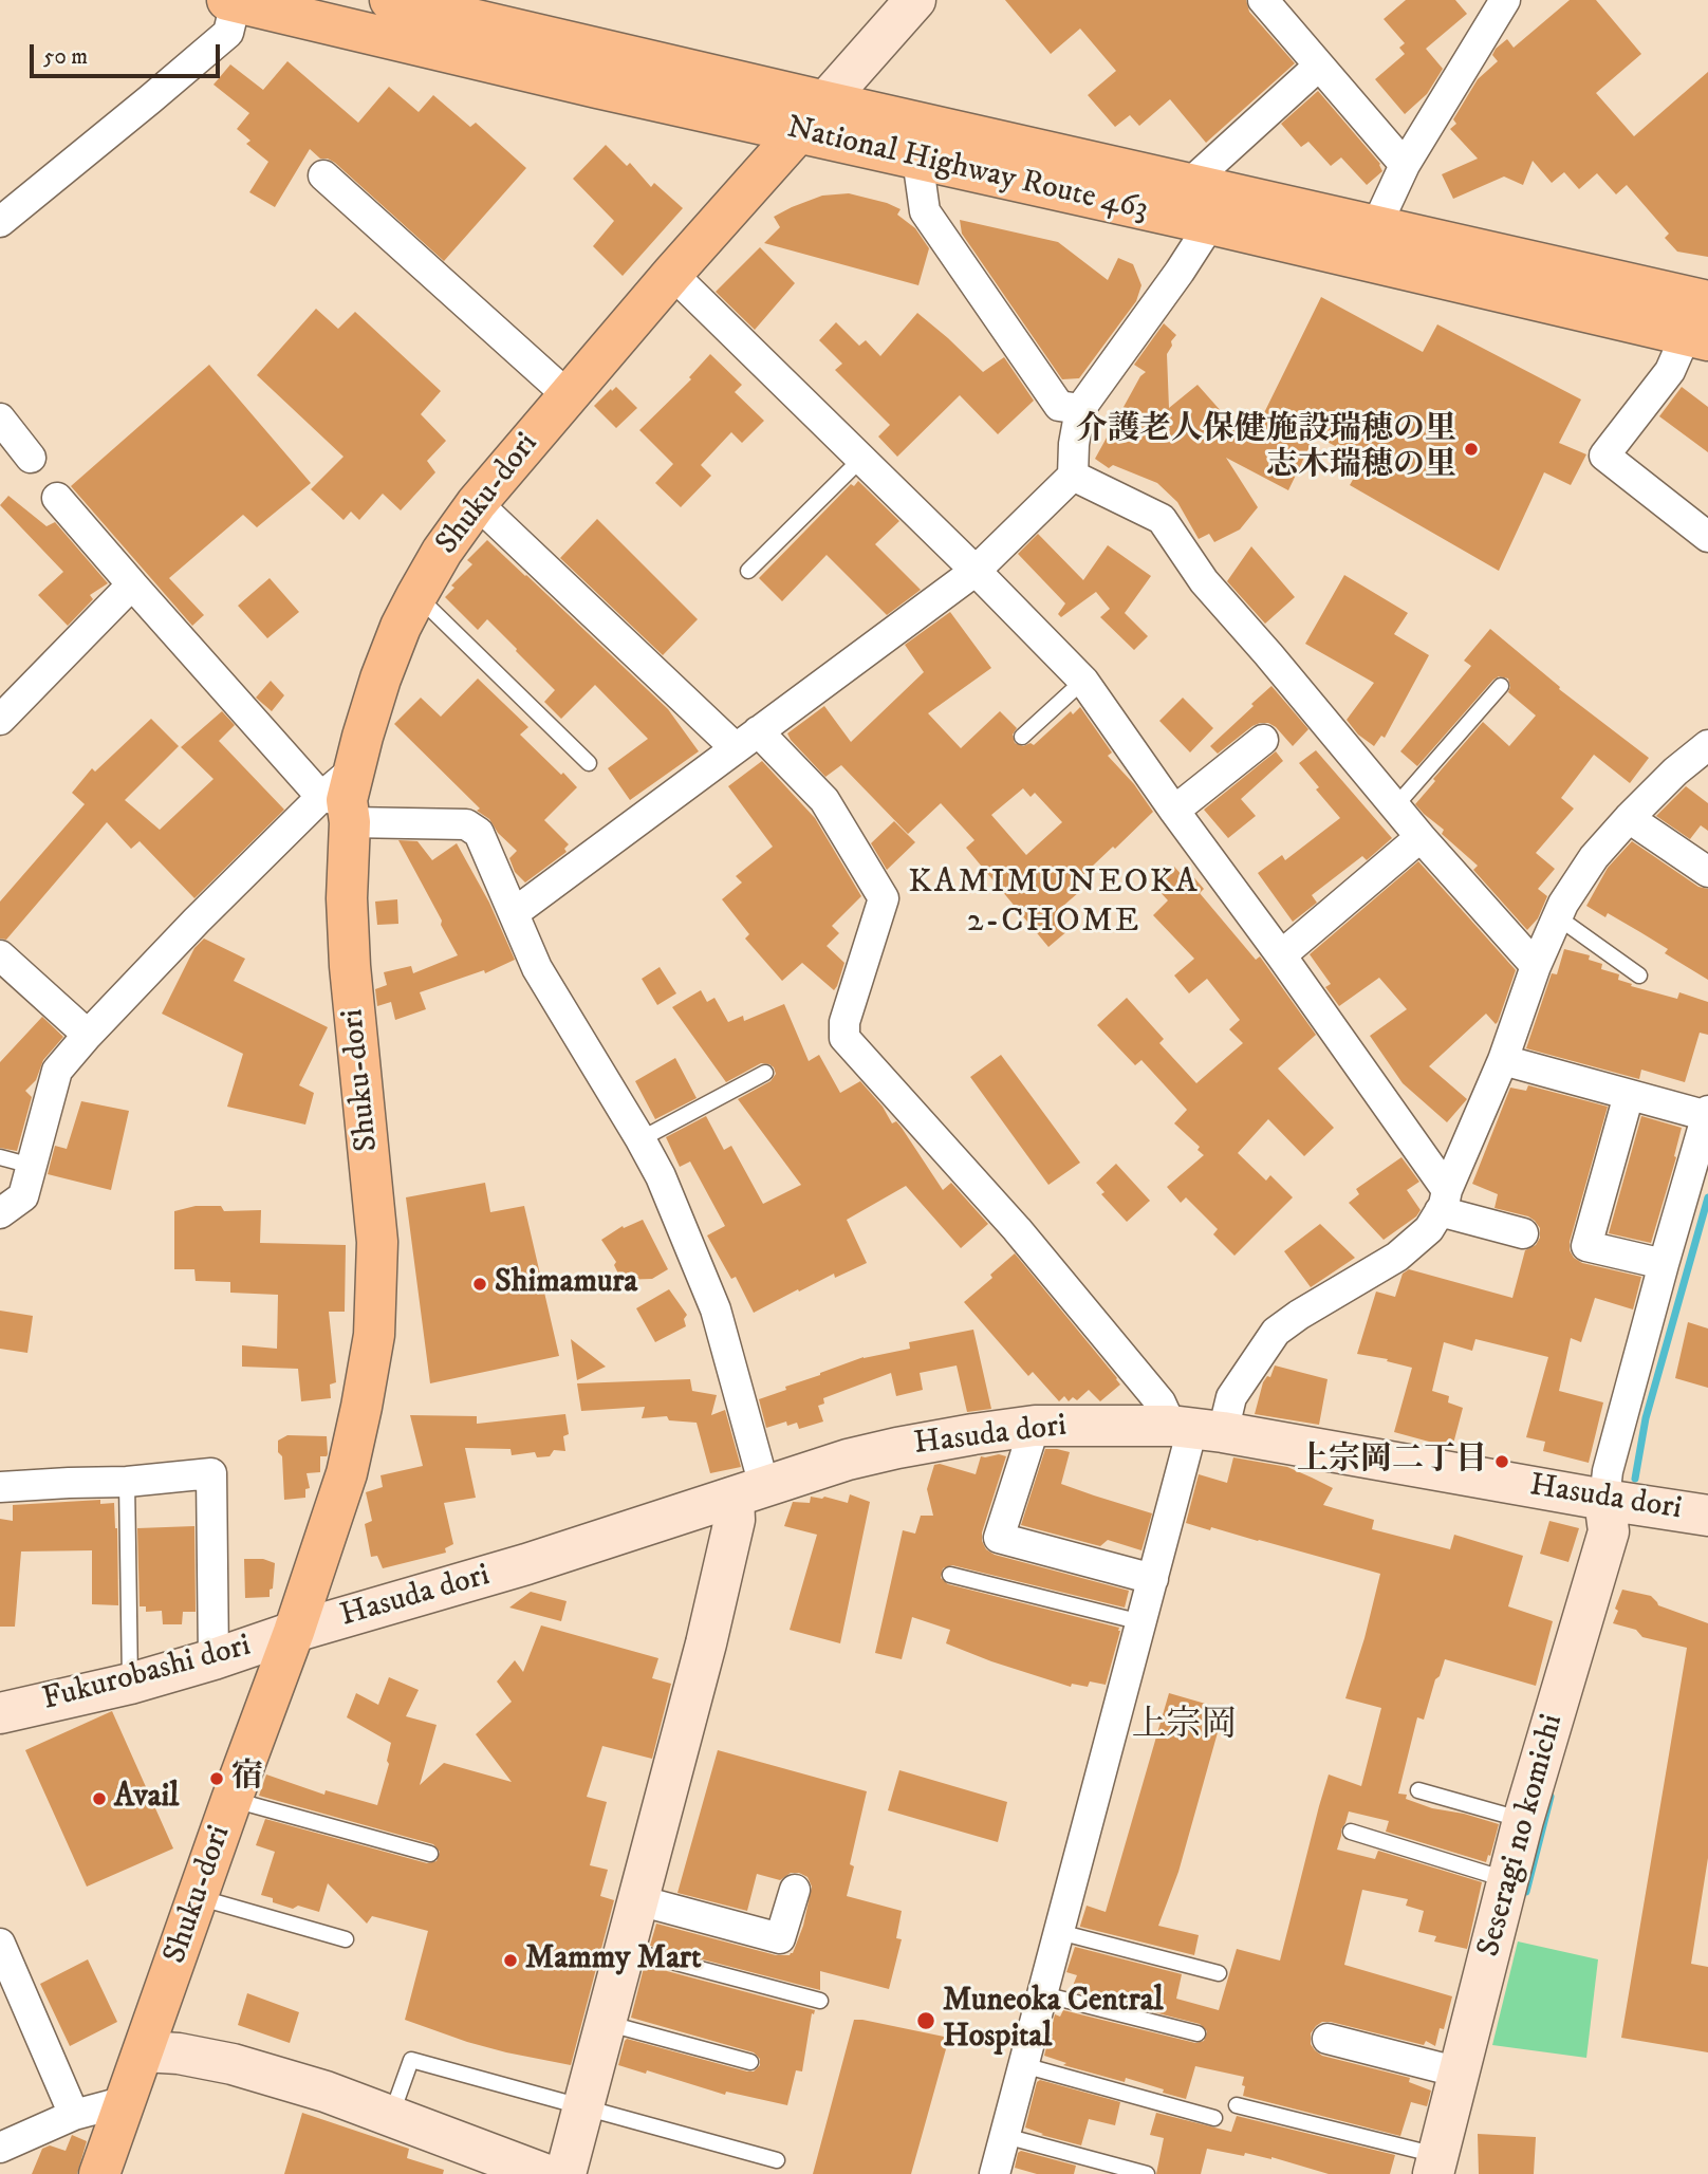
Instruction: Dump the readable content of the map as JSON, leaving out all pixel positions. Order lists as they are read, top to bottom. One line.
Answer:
{"streets":{"main road":["National Highway Route 463","Shuku-dori"],"street":["Hasuda dori","Fukurobashi dori","Seseragi no komichi"]},"crossings":[["National Highway Route 463","Shuku-dori"],["Shuku-dori","Hasuda dori"],["Shuku-dori","Fukurobashi dori"],["Hasuda dori","Fukurobashi dori"],["Hasuda dori","Seseragi no komichi"]],"districts":["KAMIMUNEOKA 2-CHOME","上宗岡"],"places":["介護老人保健施設瑞穂の里 志木瑞穂の里","Shimamura","上宗岡二丁目","宿","Avail","Mammy Mart","Muneoka Central Hospital"],"scale_bar":"50 m"}
